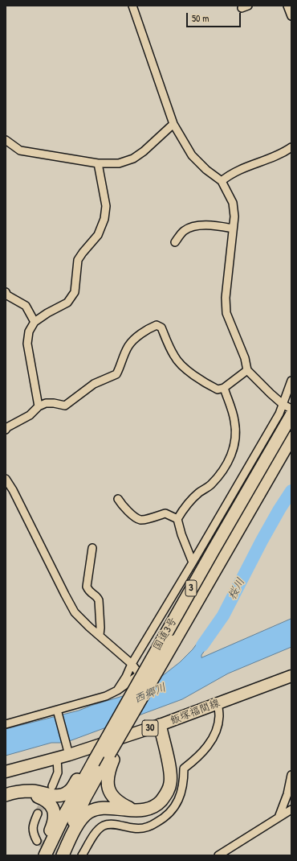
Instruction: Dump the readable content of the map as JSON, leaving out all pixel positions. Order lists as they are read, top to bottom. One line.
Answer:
{"streets":{"highway":["3","国道3号"],"main road":["飯塚福間線","30"]},"water":["桜川","西郷川"],"scale_bar":"50 m"}
